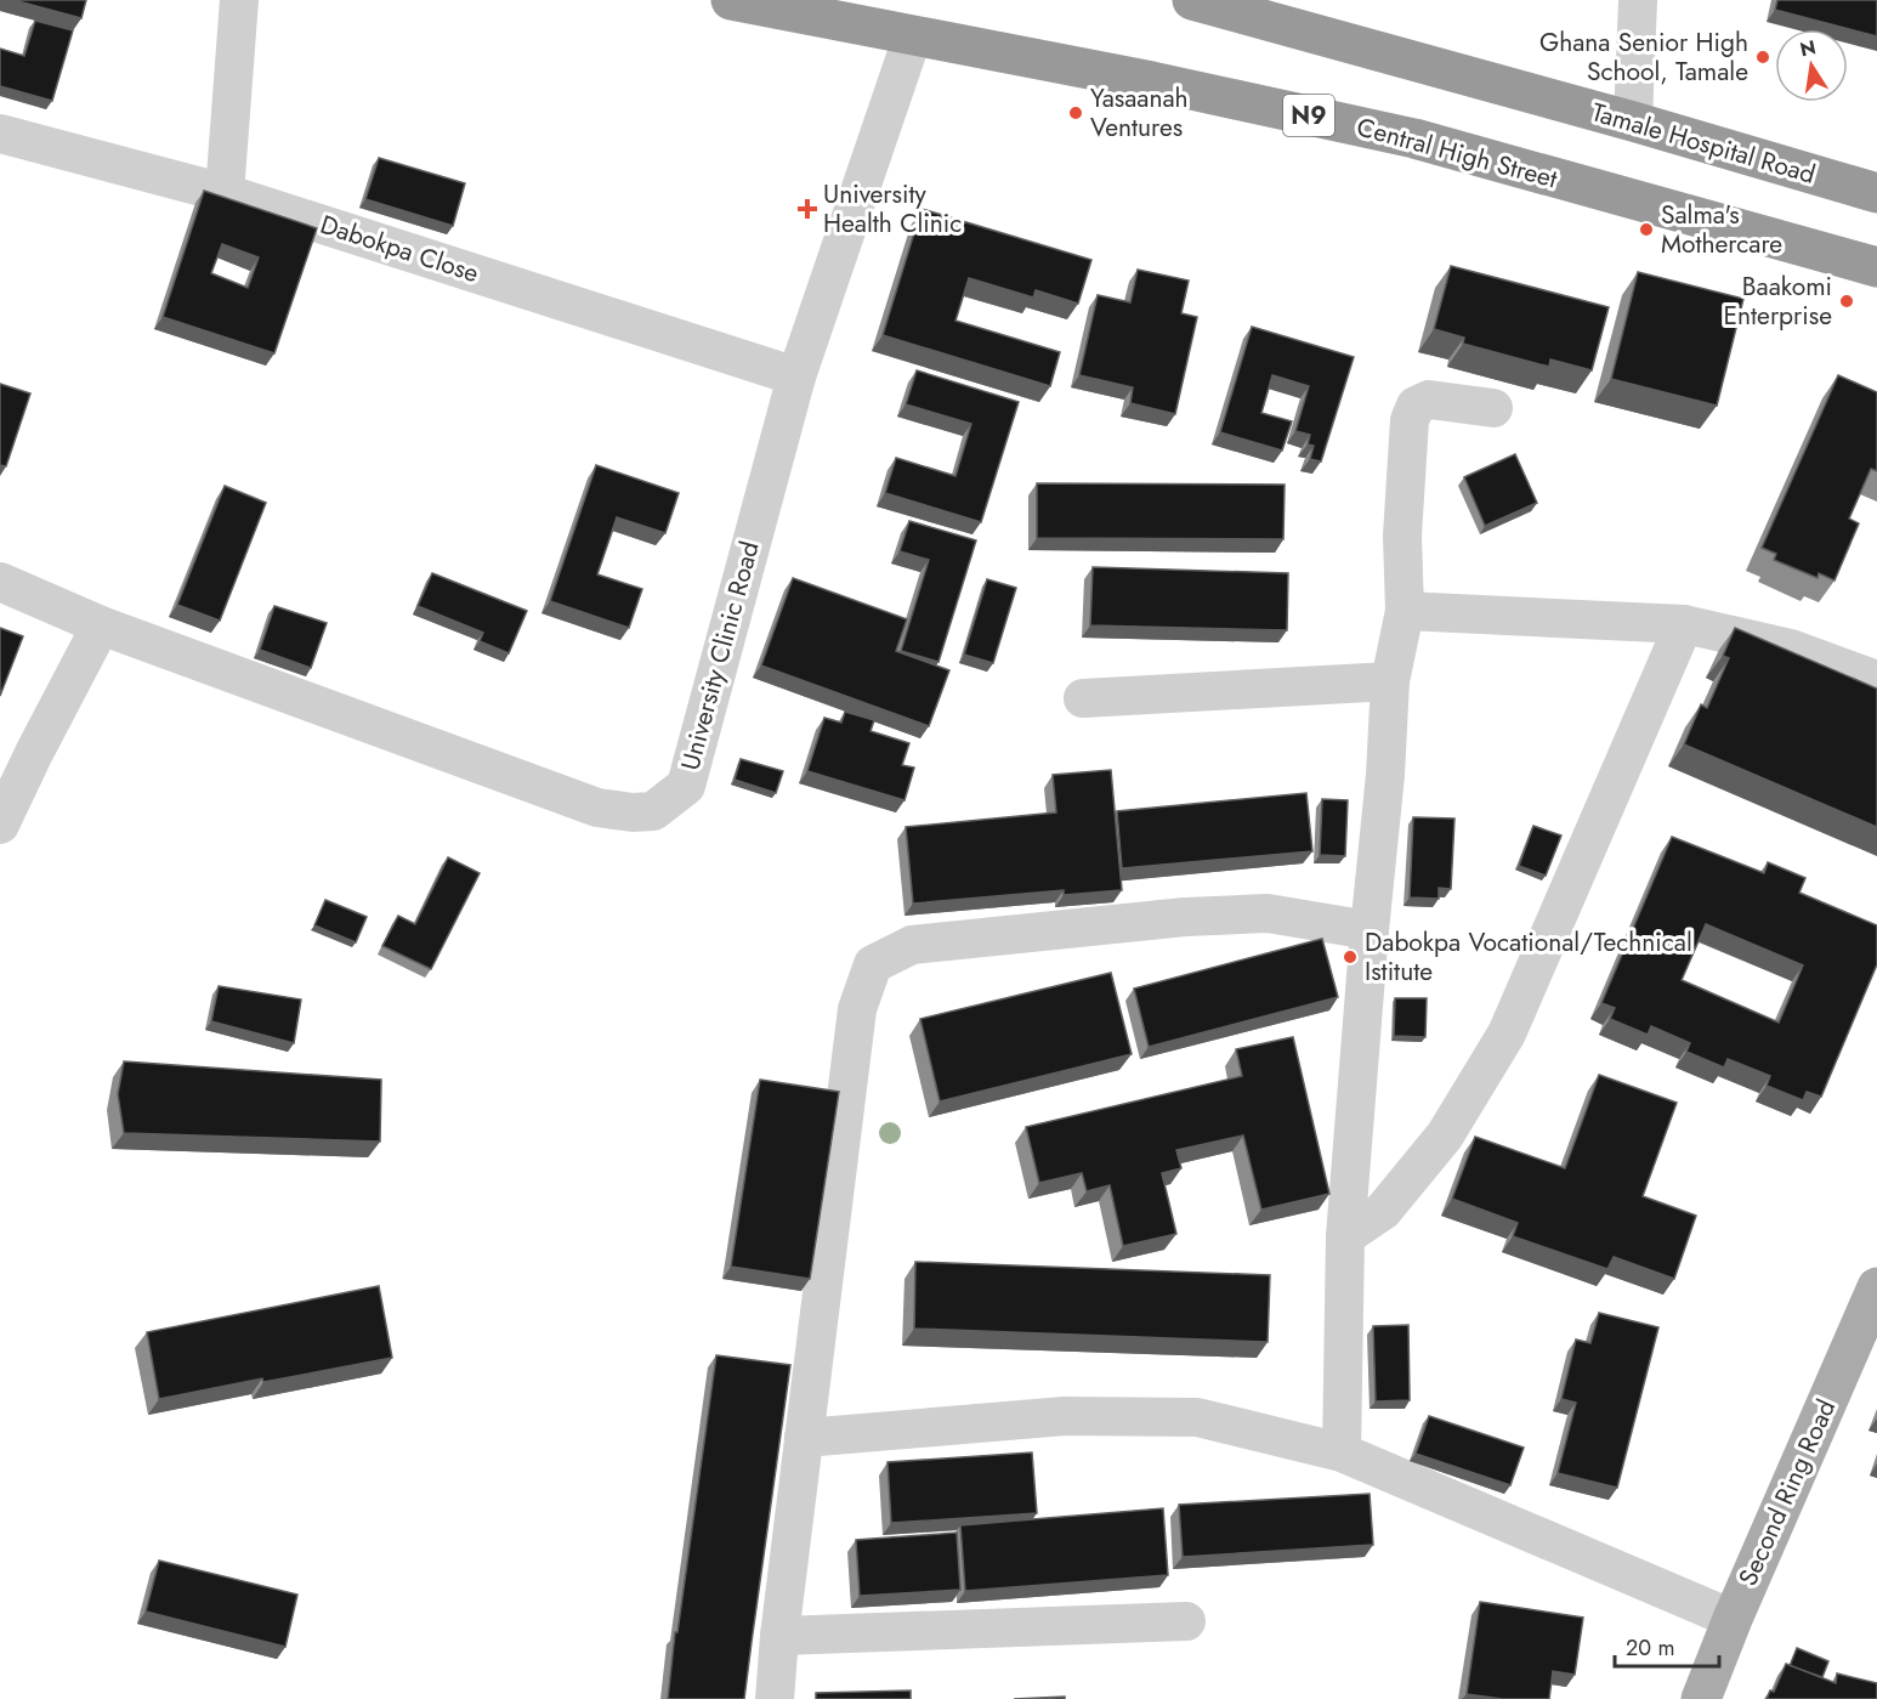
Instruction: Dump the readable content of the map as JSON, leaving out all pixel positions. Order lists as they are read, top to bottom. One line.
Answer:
{"streets":{"highway":["N9","Tamale Hospital Road","Central High Street"],"main road":["Second Ring Road"],"street":["Dabokpa Close","University Clinic Road"]},"crossings":[["Central High Street","University Clinic Road"],["Dabokpa Close","University Clinic Road"]],"places":{"other":["Ghana Senior High School, Tamale","Yasaanah Ventures","Salma's Mothercare","Baakomi Enterprise","Dabokpa Vocational/Technical Istitute"],"health":["University Health Clinic"]},"scale_bar":"20 m","north":"top"}
